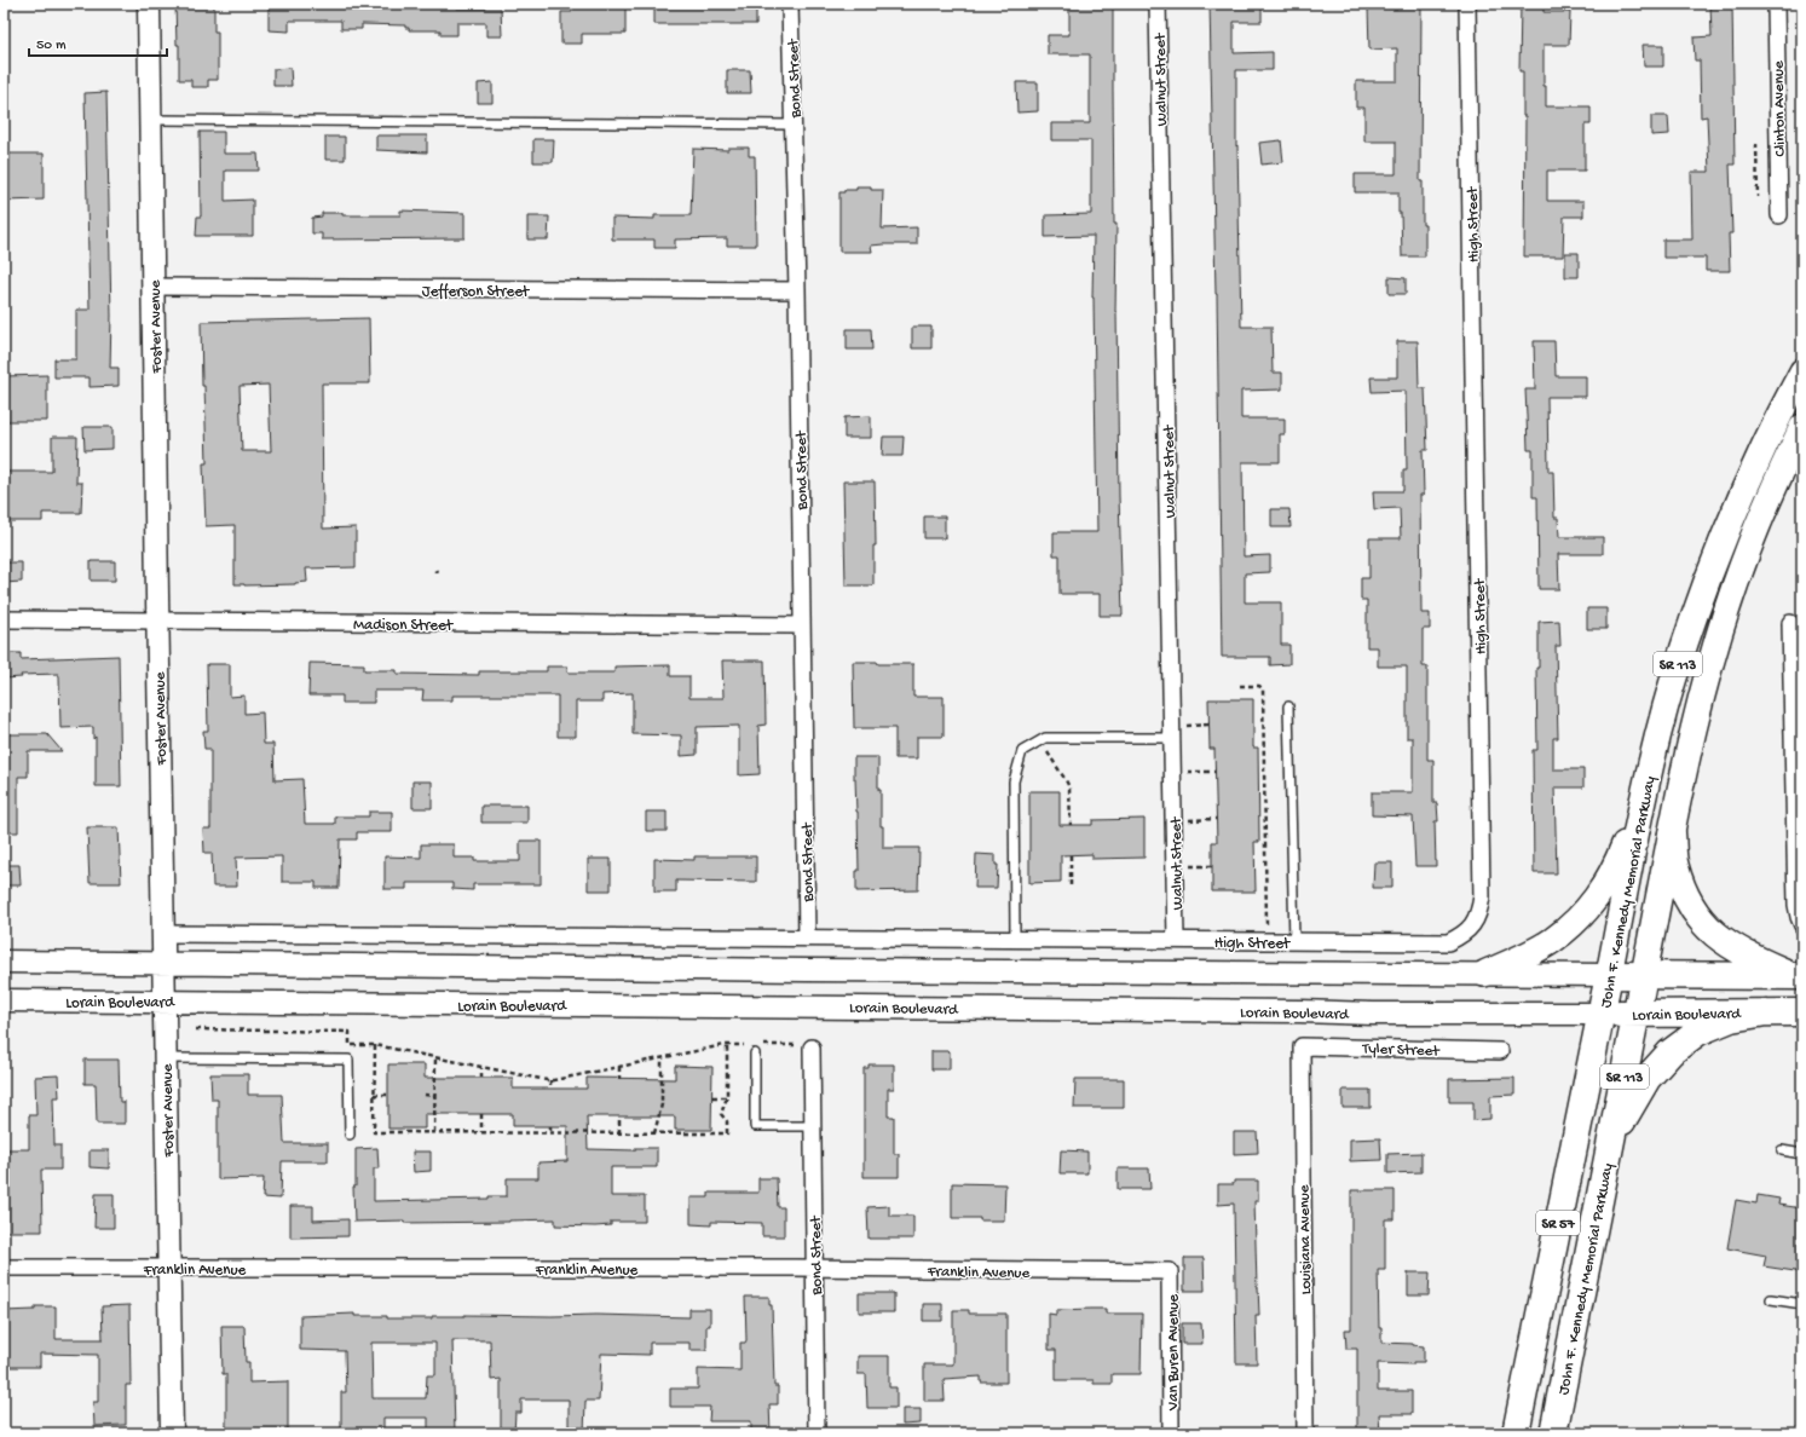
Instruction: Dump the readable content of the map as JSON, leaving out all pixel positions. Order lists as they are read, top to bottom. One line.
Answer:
{"streets":{"highway":["SR 113","John F. Kennedy Memorial Parkway","Lorain Boulevard","SR 57"],"main road":["Foster Avenue"],"street":["Bond Street","Walnut Street","Clinton Avenue","High Street","Jefferson Street","Madison Street","Tyler Street","Louisiana Avenue","Franklin Avenue","Van Buren Avenue"]},"crossings":[["Bond Street","Jefferson Street"],["Bond Street","Madison Street"],["Bond Street","Franklin Avenue"],["Walnut Street","High Street"],["Jefferson Street","Foster Avenue"],["Foster Avenue","Madison Street"],["Foster Avenue","Lorain Boulevard"],["Foster Avenue","Franklin Avenue"],["John F. Kennedy Memorial Parkway","Lorain Boulevard"],["John F. Kennedy Memorial Parkway","SR 57"],["Lorain Boulevard","SR 57"],["Tyler Street","Louisiana Avenue"],["Franklin Avenue","Van Buren Avenue"]],"scale_bar":"50 m"}
